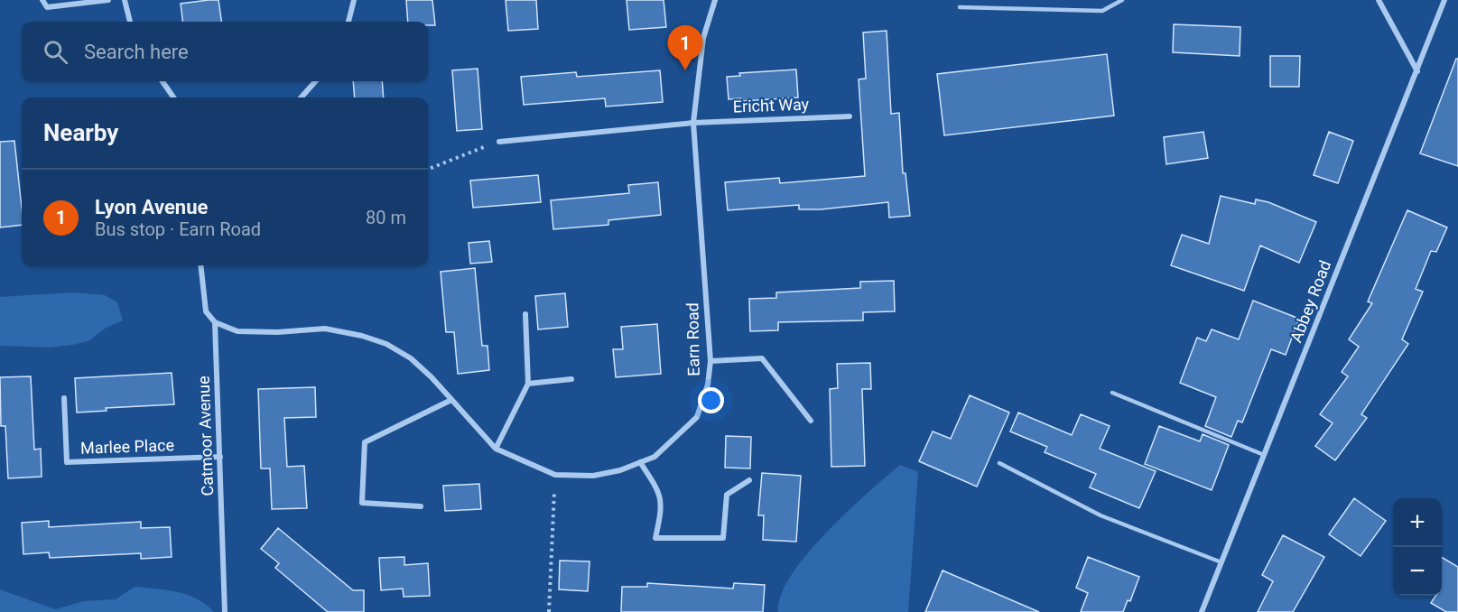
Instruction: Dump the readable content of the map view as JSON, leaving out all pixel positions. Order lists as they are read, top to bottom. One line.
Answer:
{"streets":{"street":["Ericht Way","Abbey Road","Earn Road","Catmoor Avenue","Marlee Place"]},"crossings":[["Ericht Way","Earn Road"],["Earn Road","Catmoor Avenue"],["Catmoor Avenue","Marlee Place"]],"page":{"search":"Search here","pins":"1","heading":"Nearby","list":[{"mark":"1","name":"Lyon Avenue","note":"Bus stop · Earn Road","value":"80 m"}],"map_buttons":["+","−"]}}
